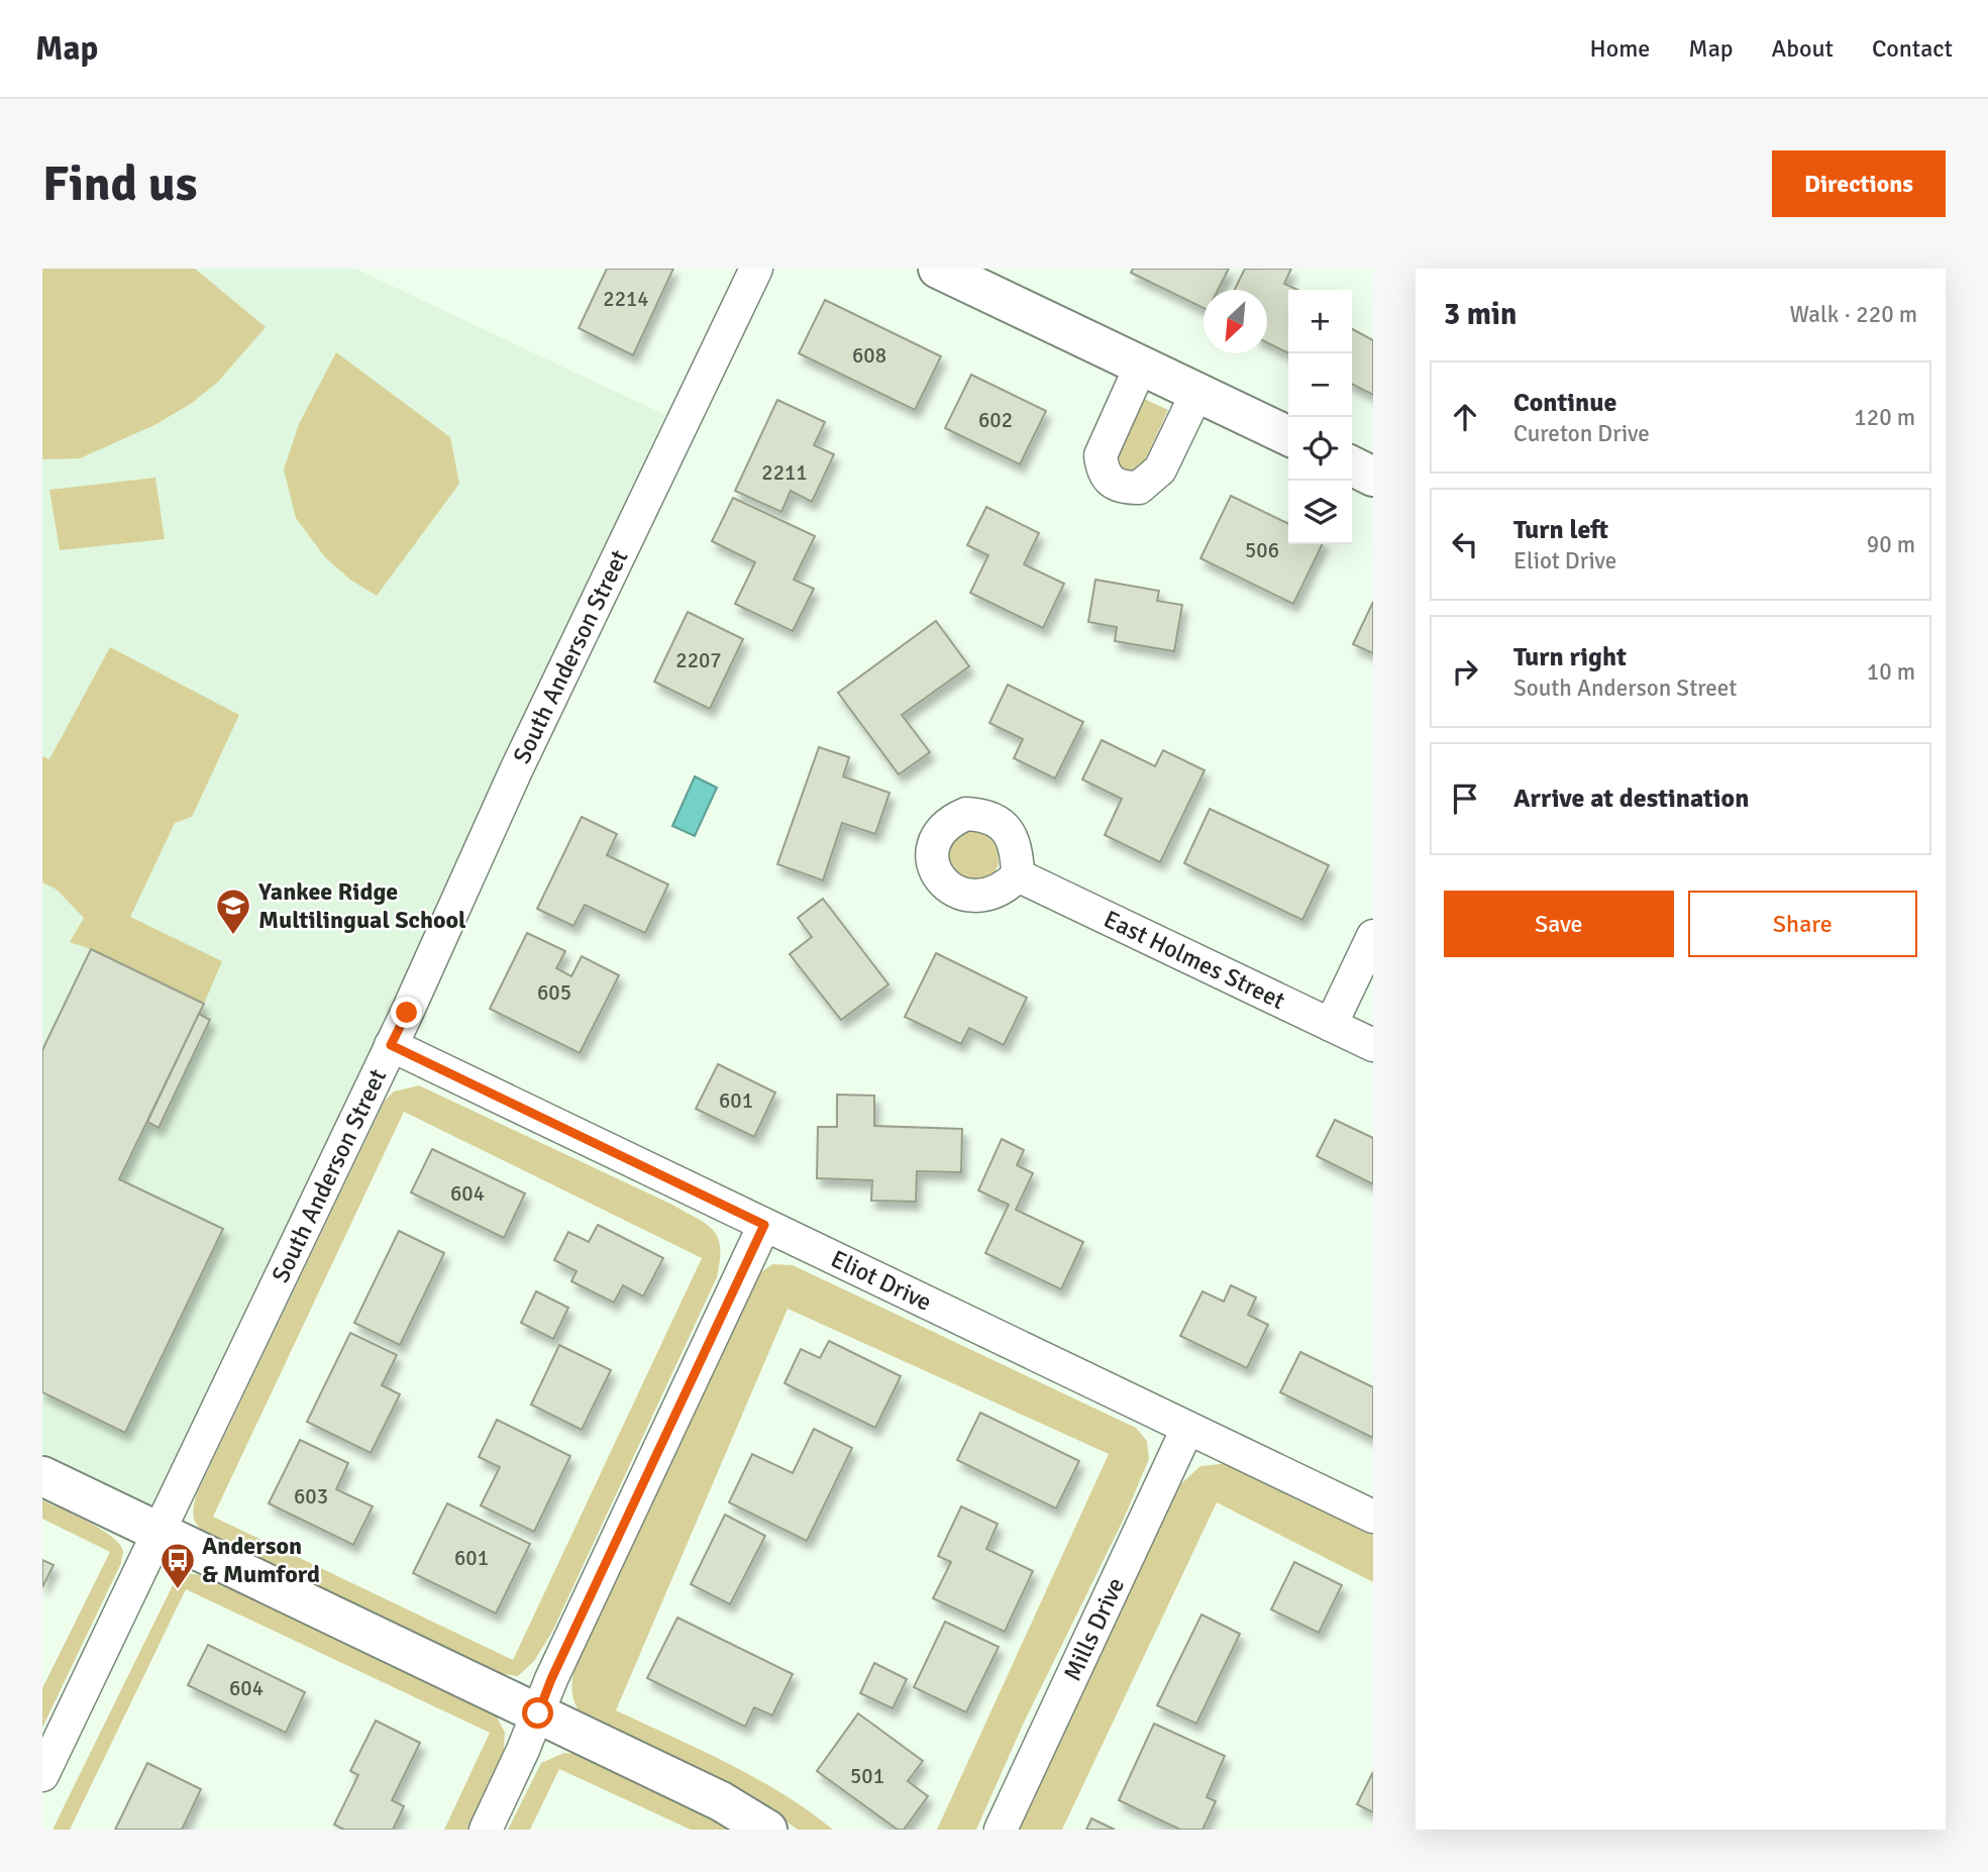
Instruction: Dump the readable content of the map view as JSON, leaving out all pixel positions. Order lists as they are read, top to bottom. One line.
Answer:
{"streets":{"street":["South Anderson Street","East Holmes Street","Eliot Drive","Mills Drive"]},"crossings":[["South Anderson Street","Eliot Drive"],["Eliot Drive","Mills Drive"]],"places":{"school or university":["Yankee Ridge Multilingual School"],"bus stop":["Anderson & Mumford"]},"house_numbers":["2214","608","602","2211","506","2207","605","601","604","603","601","604","501"],"north":"bottom left","page":{"header":"Map","nav":["Home","Map","About","Contact"],"buttons":["Directions",["Save","Share"]],"title":"Find us","heading":["3 min","Walk · 220 m"],"map_buttons":["+","−"],"list":[["Continue","Cureton Drive","120 m"],["Turn left","Eliot Drive","90 m"],["Turn right","South Anderson Street","10 m"],"Arrive at destination"]}}
